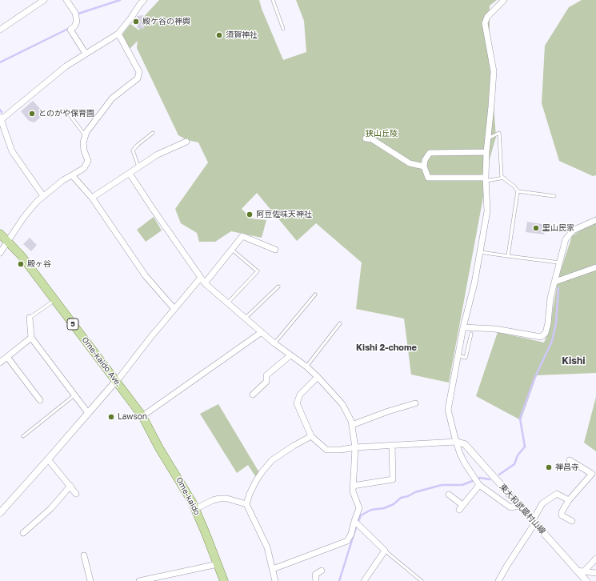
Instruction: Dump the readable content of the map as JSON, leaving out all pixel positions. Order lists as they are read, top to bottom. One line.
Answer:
{"streets":{"main road":["5","Ome-kaido Ave.","Ome-kaido"],"street":["東大和武蔵村山線"]},"crossings":[["Ome-kaido Ave.","Ome-kaido"]],"districts":["Kishi 2-chome","Kishi"],"parks":["狭山丘陵"],"places":["殿ケ谷の神輿","須賀神社","とのがや保育園","阿豆佐味天神社","里山民家","殿ヶ谷","Lawson","禅昌寺"]}
